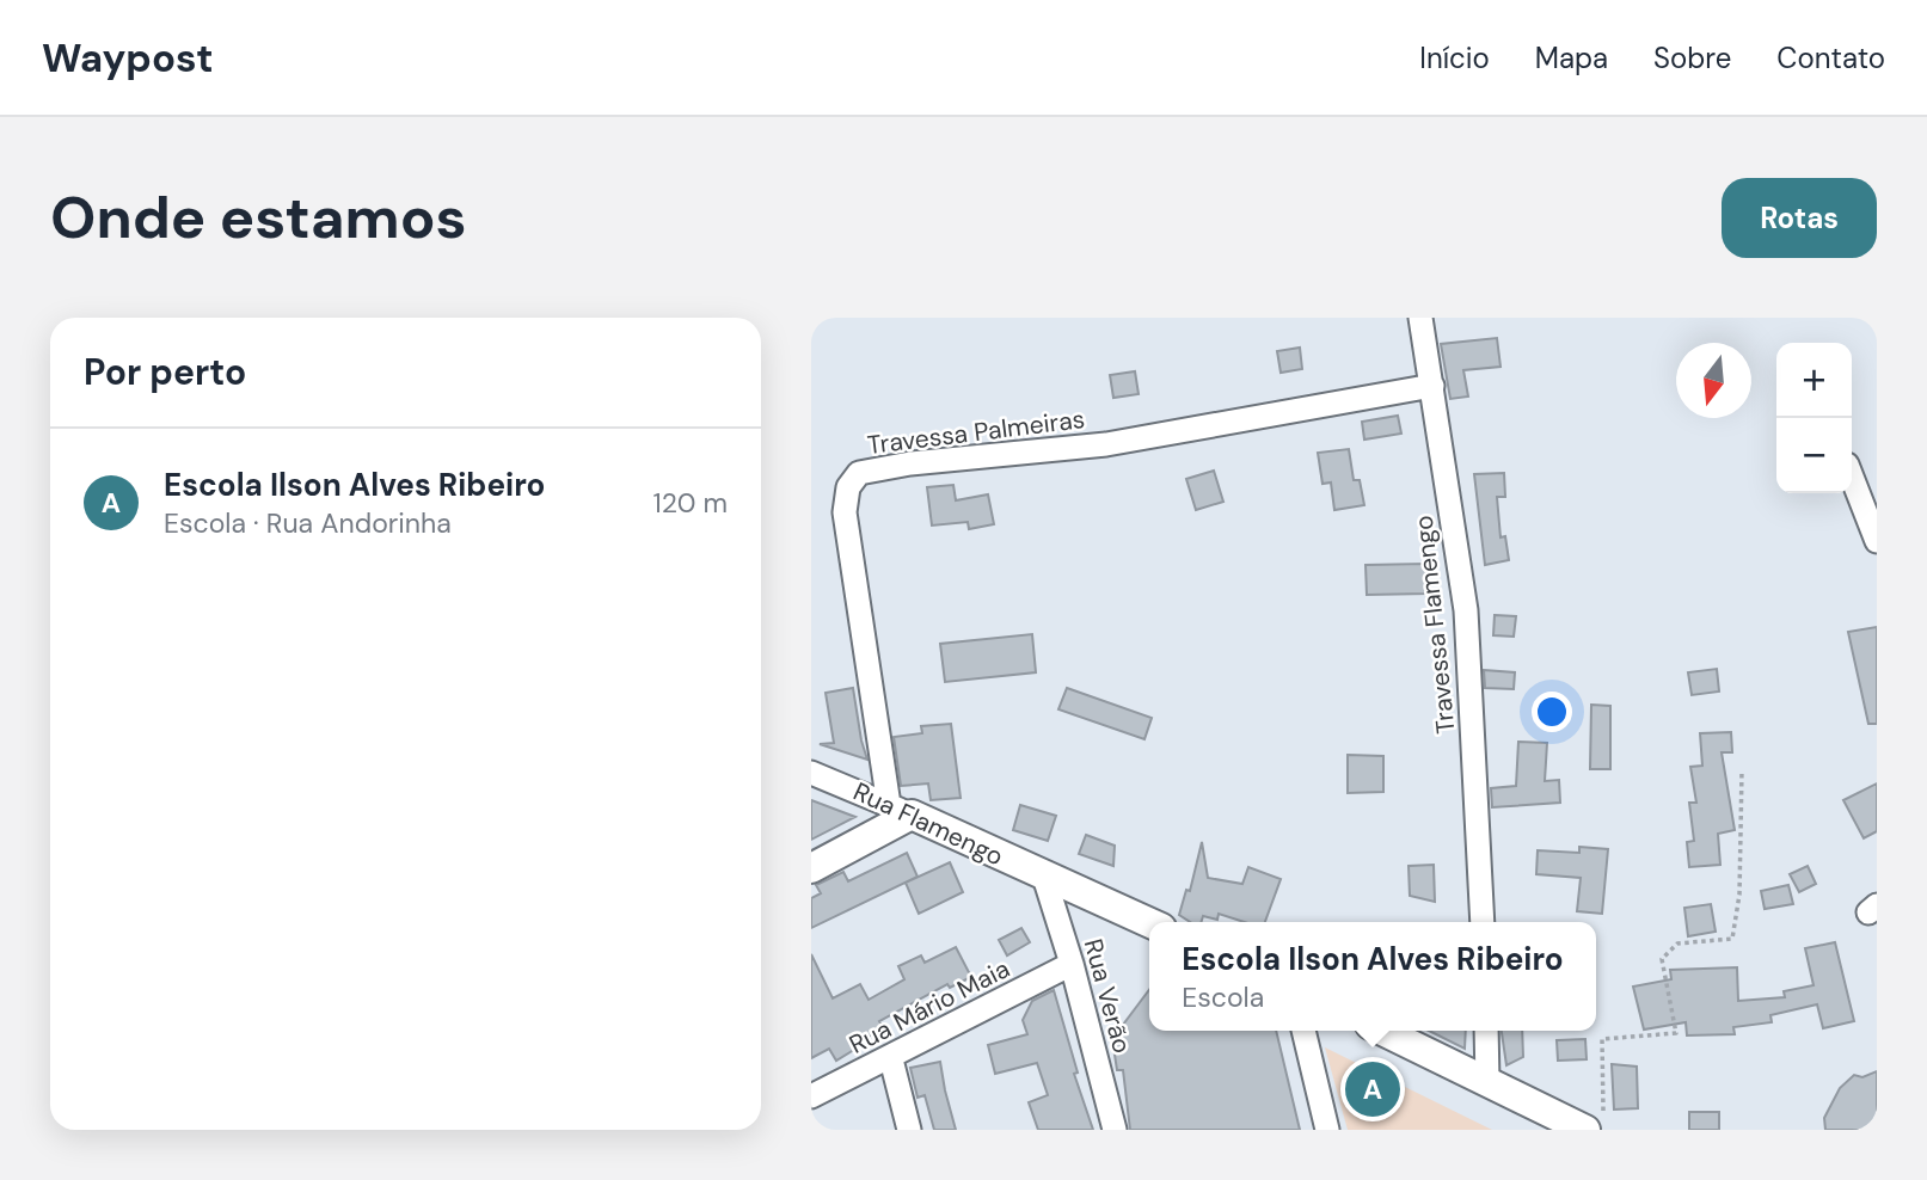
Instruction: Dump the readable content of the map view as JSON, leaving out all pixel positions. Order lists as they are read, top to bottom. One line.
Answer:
{"streets":{"street":["Travessa Palmeiras","Travessa Flamengo","Rua Flamengo","Rua Verão","Rua Mário Maia"]},"crossings":[["Travessa Palmeiras","Travessa Flamengo"],["Travessa Palmeiras","Rua Flamengo"],["Rua Flamengo","Rua Verão"],["Rua Verão","Rua Mário Maia"]],"north":"bottom","page":{"header":"Waypost","nav":["Início","Mapa","Sobre","Contato"],"buttons":"Rotas","title":"Onde estamos","heading":"Por perto","map_buttons":["+","−"],"list":[{"mark":"A","name":"Escola Ilson Alves Ribeiro","note":"Escola · Rua Andorinha","value":"120 m"}],"popup":["Escola Ilson Alves Ribeiro","Escola"],"pins":"A"}}
